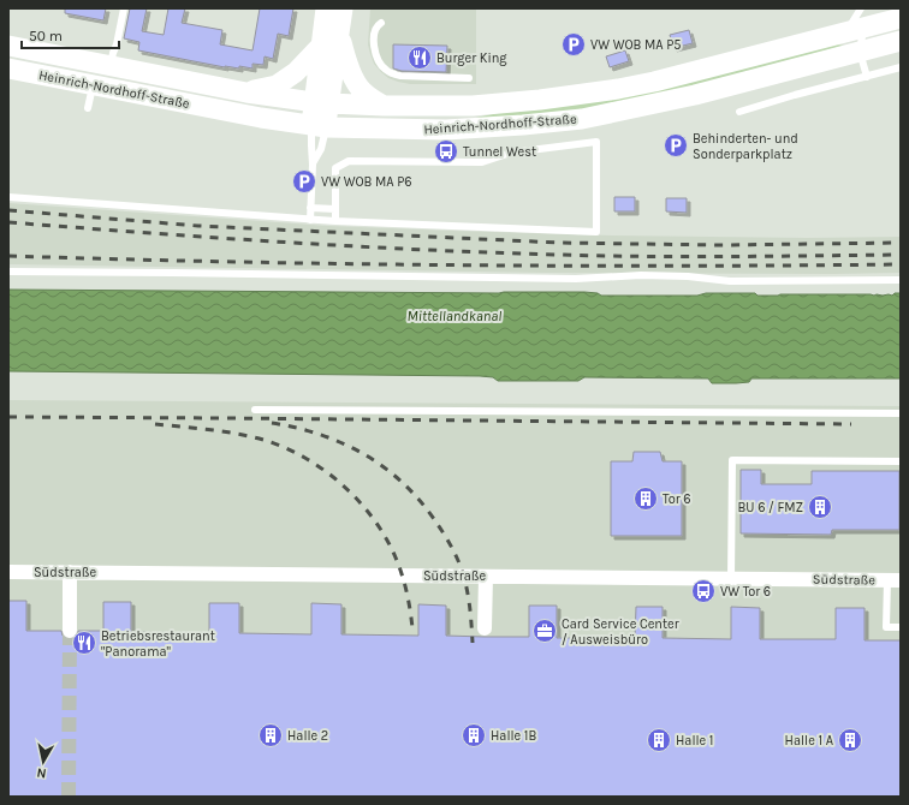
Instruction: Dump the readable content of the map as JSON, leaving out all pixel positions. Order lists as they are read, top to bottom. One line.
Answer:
{"streets":{"main road":["Heinrich-Nordhoff-Straße"],"street":["Südstraße"]},"water":["Mittellandkanal"],"places":{"parking":["VW WOB MA P5","Behinderten- und Sonderparkplatz","VW WOB MA P6"],"restaurant":["Burger King","Betriebsrestaurant \"Panorama\""],"bus stop":["Tunnel West","VW Tor 6"],"building":["Tor 6","BU 6 / FMZ","Halle 2","Halle 1B","Halle 1","Halle 1 A"],"office":["Card Service Center / Ausweisbüro"]},"scale_bar":"50 m","north":"bottom"}
